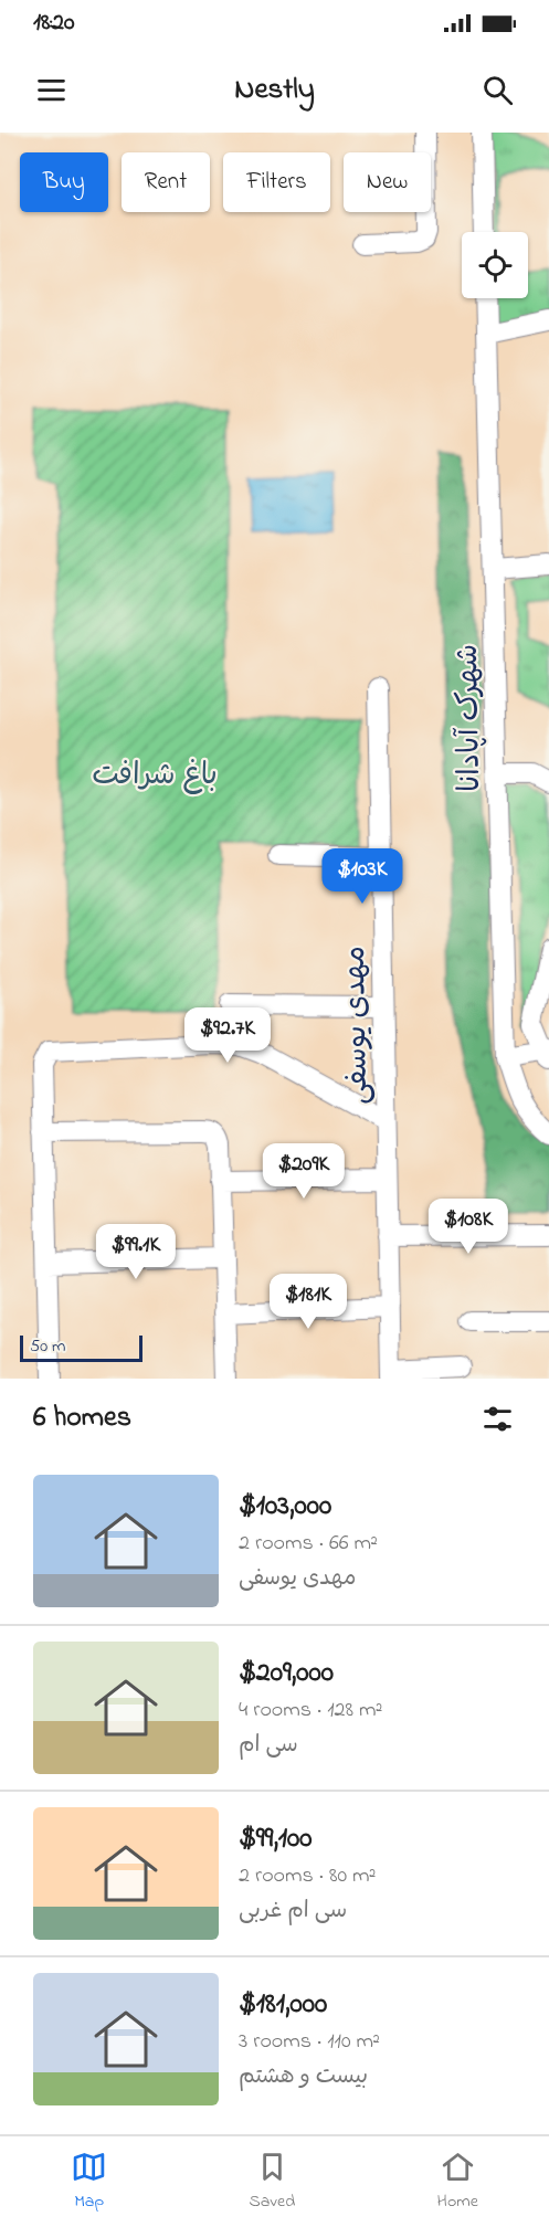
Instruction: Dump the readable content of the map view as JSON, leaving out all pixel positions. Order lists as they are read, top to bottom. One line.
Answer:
{"streets":{"street":["شهرک آپادانا","مهدی یوسفی"]},"parks":["باغ شرافت"],"scale_bar":"50 m","page":{"status":"18:20","header":"Nestly","chip":["Buy","Rent","Filters","New"],"price":["$103K","$92.7K","$209K","$108K","$99.1K","$181K"],"scale":"50 m","heading":"6 homes","list":[{"name":"$103,000","note":"2 rooms · 66 m² · مهدی یوسفی"},{"name":"$209,000","note":"4 rooms · 128 m² · سی ام"},{"name":"$99,100","note":"2 rooms · 80 m² · سی ام غربی"},{"name":"$181,000","note":"3 rooms · 110 m² · بیست و هشتم"}],"tabs":["Map","Saved","Home"]}}
